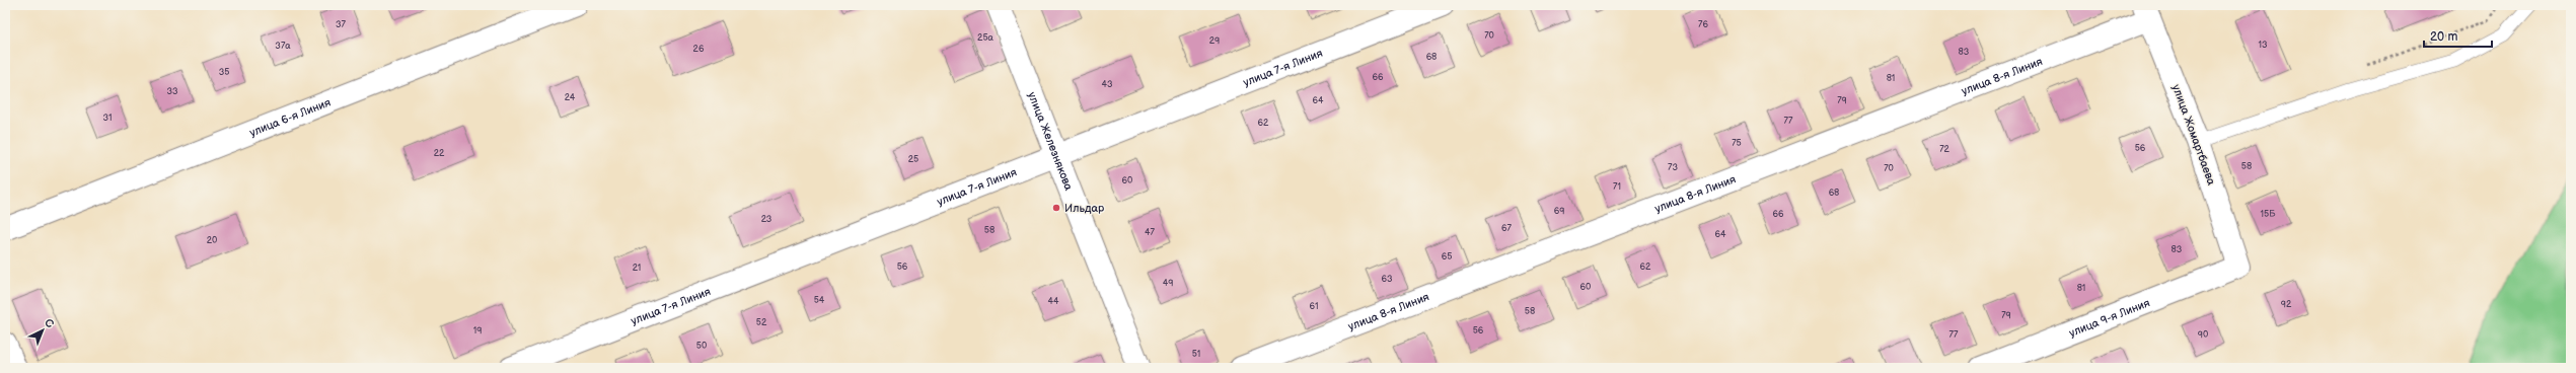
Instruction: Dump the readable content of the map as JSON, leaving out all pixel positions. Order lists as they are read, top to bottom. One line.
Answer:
{"streets":{"street":["улица 7-я Линия","улица 8-я Линия","улица 6-я Линия","улица Жомартбаева","улица Железнякова","улица 9-я Линия"]},"crossings":[["улица 7-я Линия","улица Железнякова"],["улица 8-я Линия","улица Жомартбаева"],["улица Жомартбаева","улица 9-я Линия"]],"places":["Ильдар"],"house_numbers":["37","76","70","25а","29","13","37а","26","83","68","35","66","81","43","33","24","64","79","31","77","62","75","56","72","22","25","58","73","70","60","71","68","69","66","15Б","23","67","58","47","64","20","83","65","56","62","21","63","49","60","81","54","44","92","61","58","79","52","19","56","77","90","50","51"],"scale_bar":"20 m","north":"top right"}
